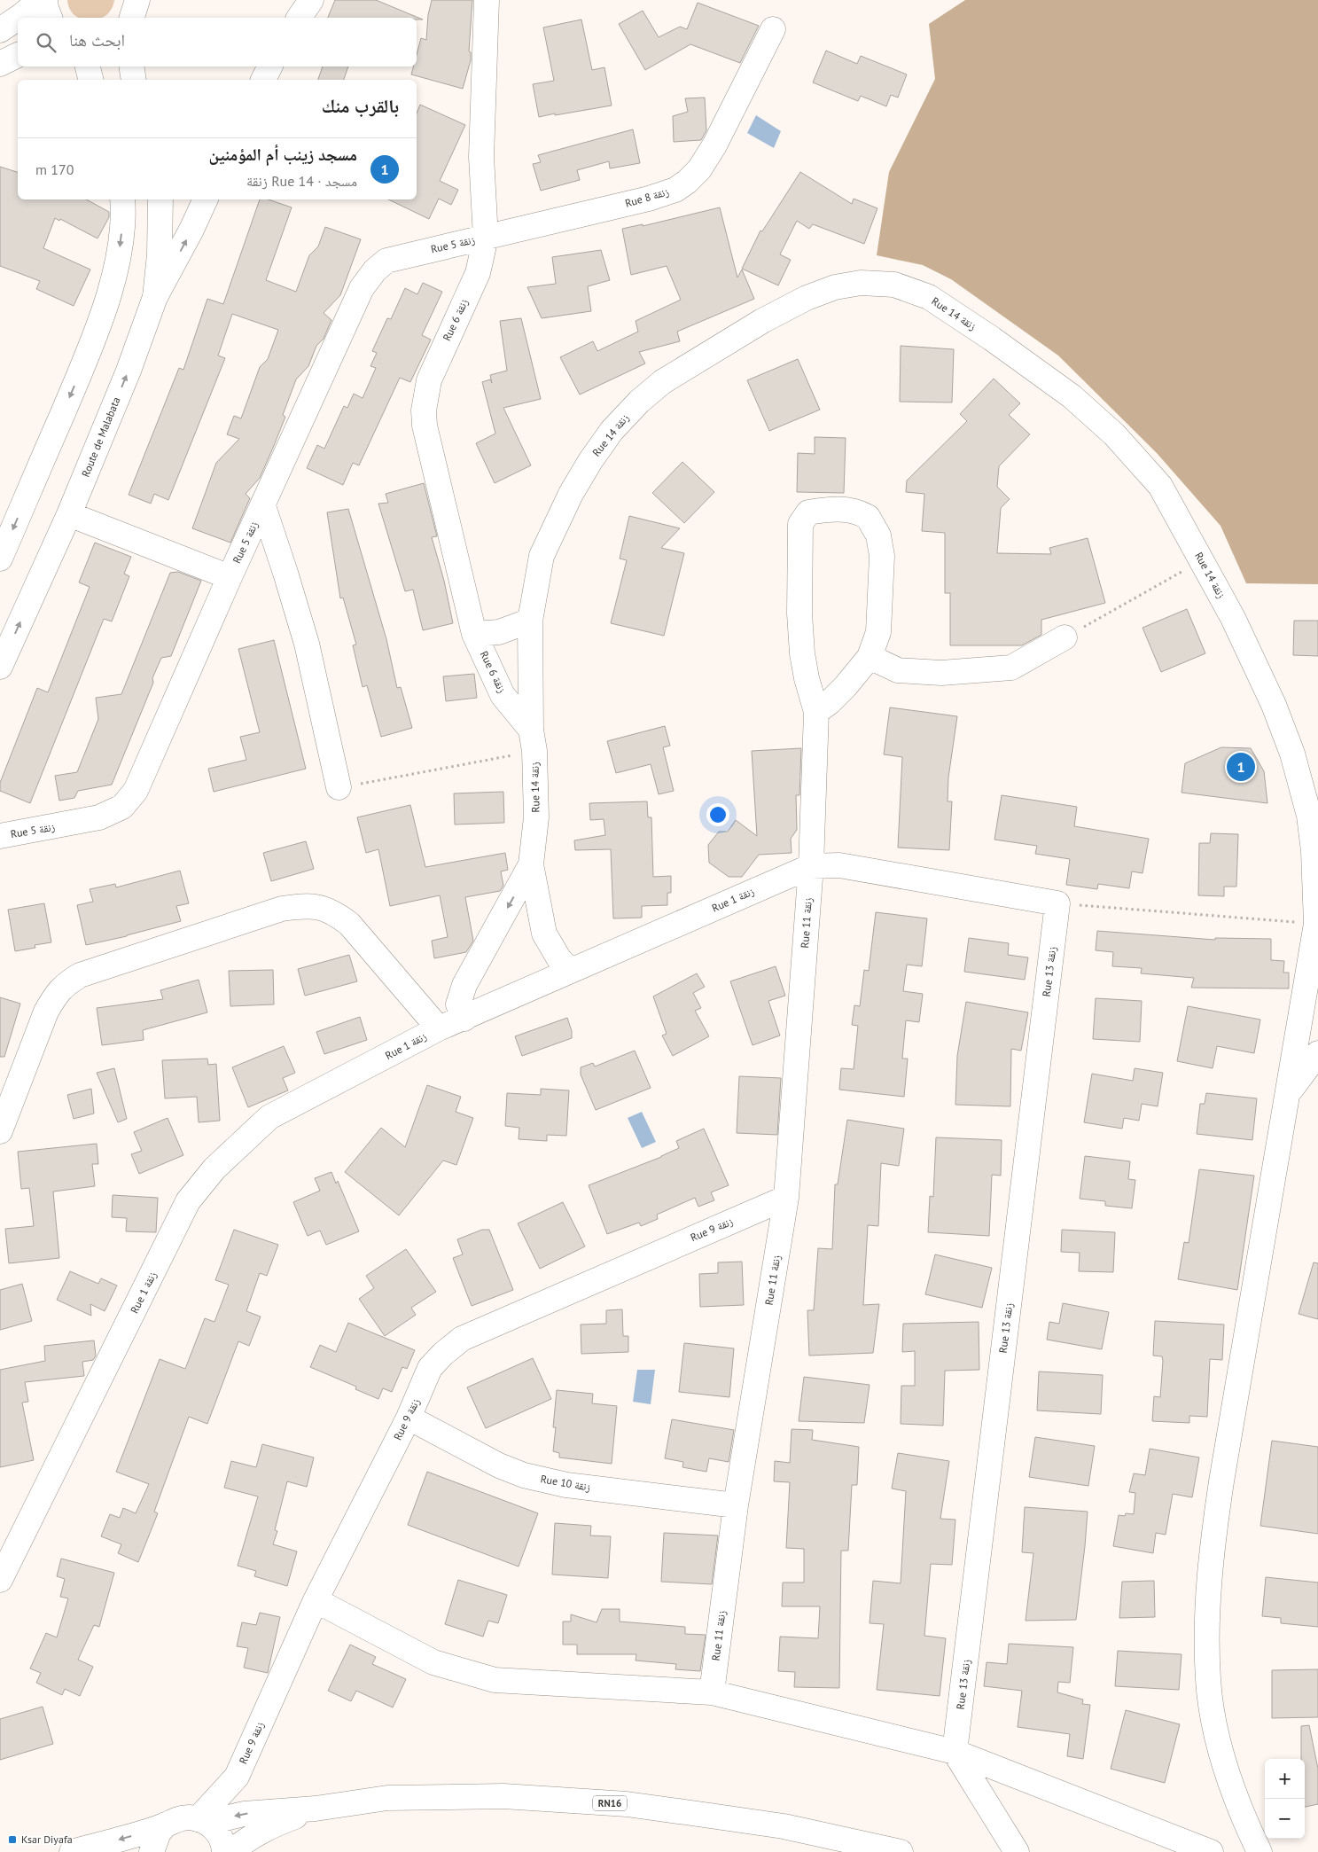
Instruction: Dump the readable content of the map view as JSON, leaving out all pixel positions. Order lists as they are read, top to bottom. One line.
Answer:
{"streets":{"street":["Rue 8 زنقة","Rue 5 زنقة","Rue 14 زنقة","Rue 6 زنقة","Route de Malabata","Rue 1 زنقة","Rue 11 زنقة","Rue 13 زنقة","Rue 9 زنقة","Rue 10 زنقة","RN16"]},"crossings":[["Rue 8 زنقة","Rue 5 زنقة"],["Rue 8 زنقة","Rue 6 زنقة"],["Rue 5 زنقة","Rue 6 زنقة"],["Rue 14 زنقة","Rue 6 زنقة"],["Rue 14 زنقة","Rue 1 زنقة"],["Rue 1 زنقة","Rue 11 زنقة"],["Rue 1 زنقة","Rue 13 زنقة"],["Rue 11 زنقة","Rue 9 زنقة"],["Rue 11 زنقة","Rue 10 زنقة"],["Rue 9 زنقة","Rue 10 زنقة"],["Rue 9 زنقة","RN16"]],"places":{"transit":["Ksar Diyafa"]},"page":{"search":"ابحث هنا","heading":"بالقرب منك","list":[{"mark":"1","name":"مسجد زينب أم المؤمنين","note":"مسجد · Rue 14 زنقة","value":"170 m"}],"pins":"1","map_buttons":["+","−"]}}
